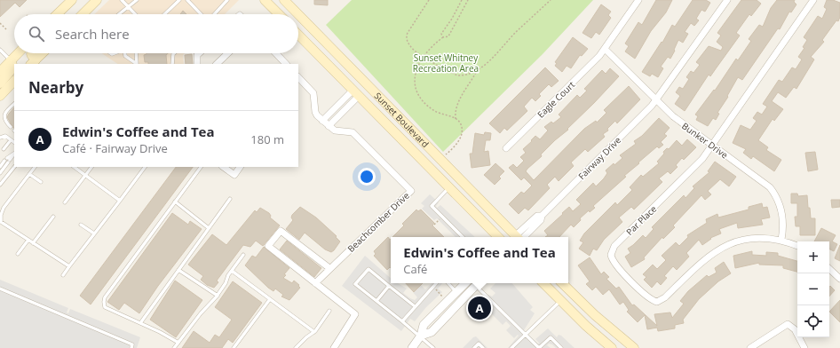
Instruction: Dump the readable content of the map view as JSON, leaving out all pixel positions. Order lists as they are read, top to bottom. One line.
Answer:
{"streets":{"main road":["Sunset Boulevard"],"street":["Eagle Court","Bunker Drive","Fairway Drive","Par Place","Beachcomber Drive"]},"crossings":[["Eagle Court","Bunker Drive"],["Bunker Drive","Fairway Drive"],["Bunker Drive","Par Place"]],"parks":["Sunset Whitney Recreation Area"],"page":{"search":"Search here","heading":"Nearby","list":[{"mark":"A","name":"Edwin's Coffee and Tea","note":"Café · Fairway Drive","value":"180 m"}],"popup":["Edwin's Coffee and Tea","Café"],"map_buttons":["+","−"],"pins":"A"}}
